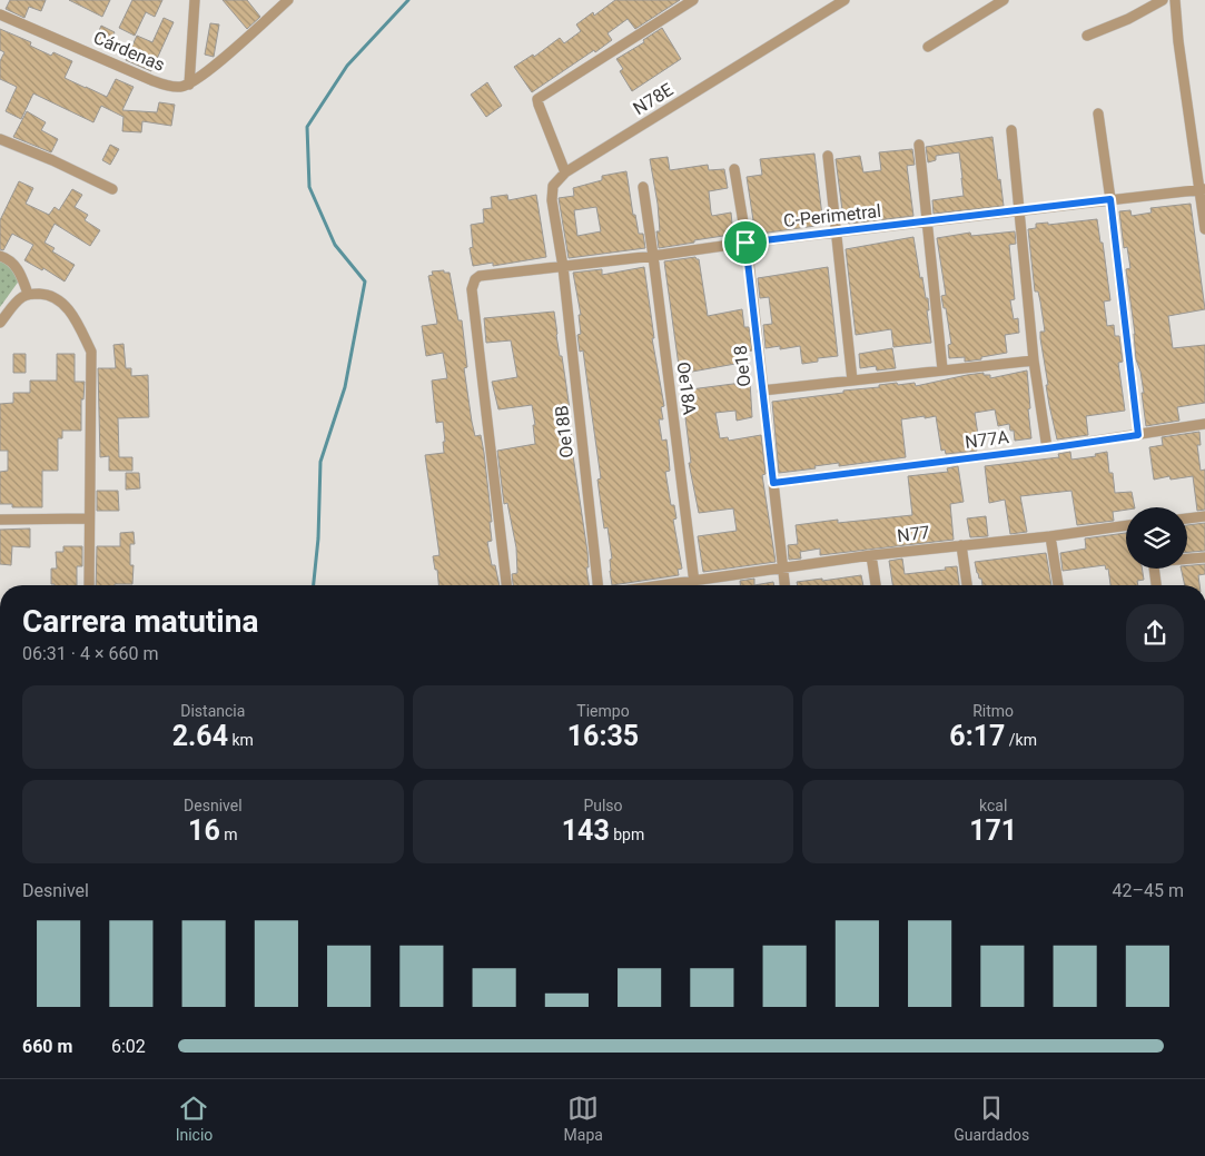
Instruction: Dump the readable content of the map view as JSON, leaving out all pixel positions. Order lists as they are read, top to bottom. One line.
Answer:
{"streets":{"street":["Cárdenas","N78E","C-Perimetral","Oe18","Oe18A","Oe18B","N77A","N77"]},"crossings":[["N78E","C-Perimetral"],["N78E","Oe18B"],["C-Perimetral","Oe18"],["C-Perimetral","Oe18A"],["C-Perimetral","Oe18B"],["Oe18","N77A"],["Oe18","N77"],["Oe18A","N77"]],"page":{"heading":["Carrera matutina","06:31 · 4 × 660 m"],"stats":[["Distancia","2.64 km"],["Tiempo","16:35"],["Ritmo","6:17 /km"],["Desnivel","16 m"],["Pulso","143 bpm"],["kcal","171"]],"chart":["Desnivel","42–45 m"],"list":[{"name":"660 m","note":"6:02"}],"tabs":["Inicio","Mapa","Guardados"]}}
